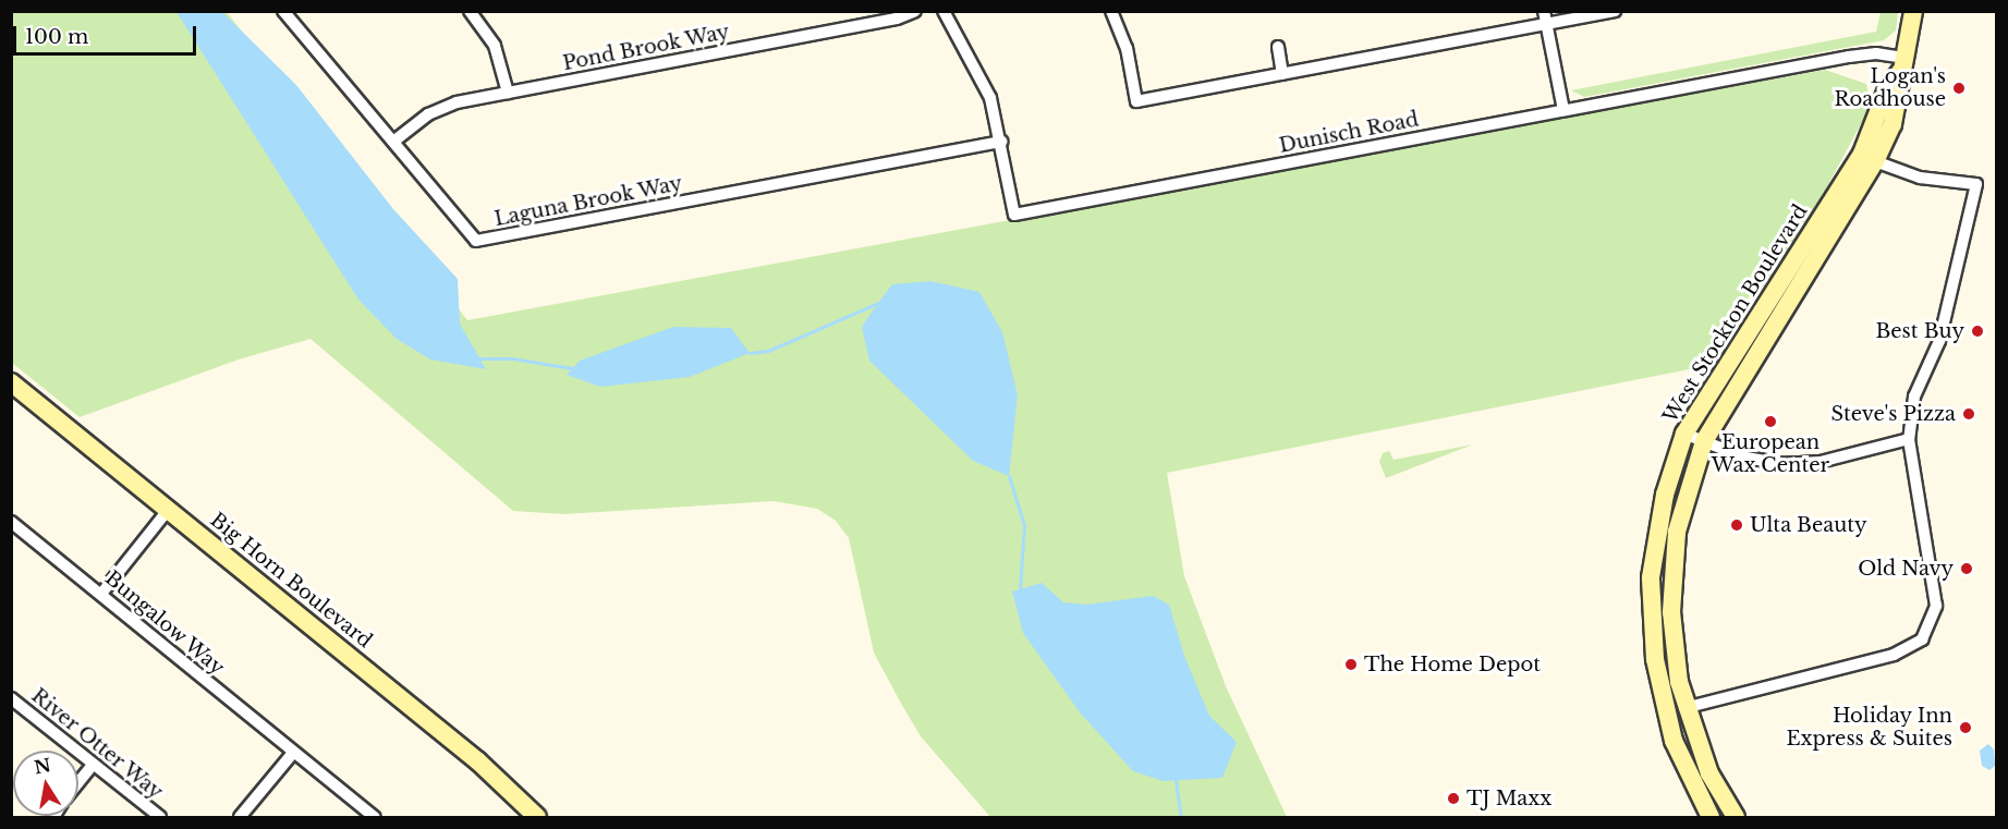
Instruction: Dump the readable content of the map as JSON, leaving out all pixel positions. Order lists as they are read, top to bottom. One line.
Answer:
{"streets":{"street":["Pond Brook Way","Dunisch Road","Laguna Brook Way","West Stockton Boulevard","Big Horn Boulevard","Bungalow Way","River Otter Way"]},"crossings":[["Pond Brook Way","Laguna Brook Way"],["Dunisch Road","Laguna Brook Way"],["Dunisch Road","West Stockton Boulevard"]],"places":["Logan's Roadhouse","Best Buy","Steve's Pizza","European Wax Center","Ulta Beauty","Old Navy","The Home Depot","Holiday Inn Express & Suites","TJ Maxx"],"scale_bar":"100 m","north":"top"}
